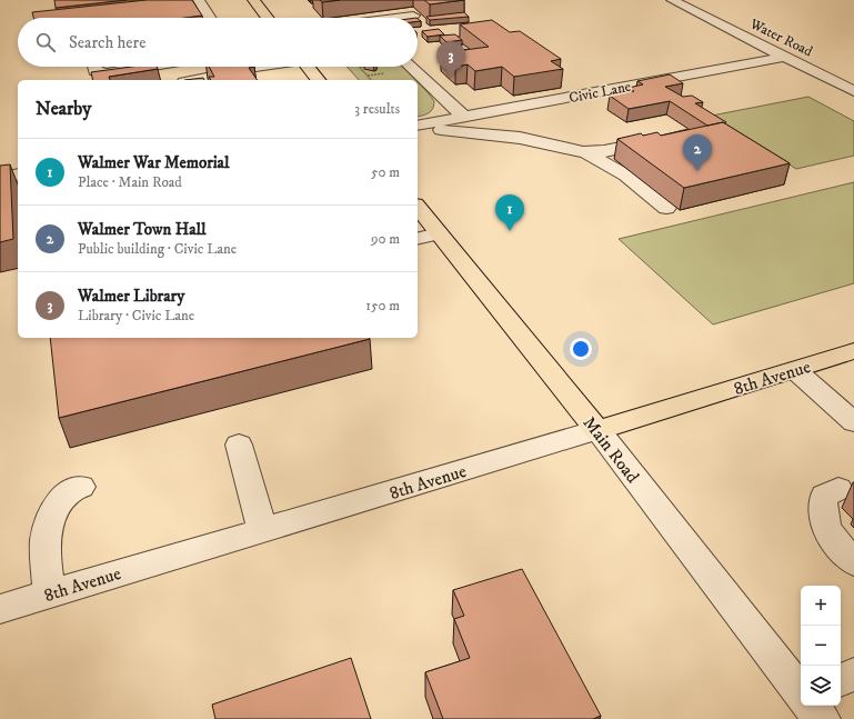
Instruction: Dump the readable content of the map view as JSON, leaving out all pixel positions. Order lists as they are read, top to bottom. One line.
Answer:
{"streets":{"main road":["8th Avenue","Main Road"],"street":["Water Road","Civic Lane"]},"crossings":[["Water Road","Civic Lane"],["8th Avenue","Main Road"]],"page":{"search":"Search here","pins":["3","2","1"],"heading":["Nearby","3 results"],"list":[{"mark":"1","name":"Walmer War Memorial","note":"Place · Main Road","value":"50 m"},{"mark":"2","name":"Walmer Town Hall","note":"Public building · Civic Lane","value":"90 m"},{"mark":"3","name":"Walmer Library","note":"Library · Civic Lane","value":"150 m"}],"map_buttons":["+","−"]}}
